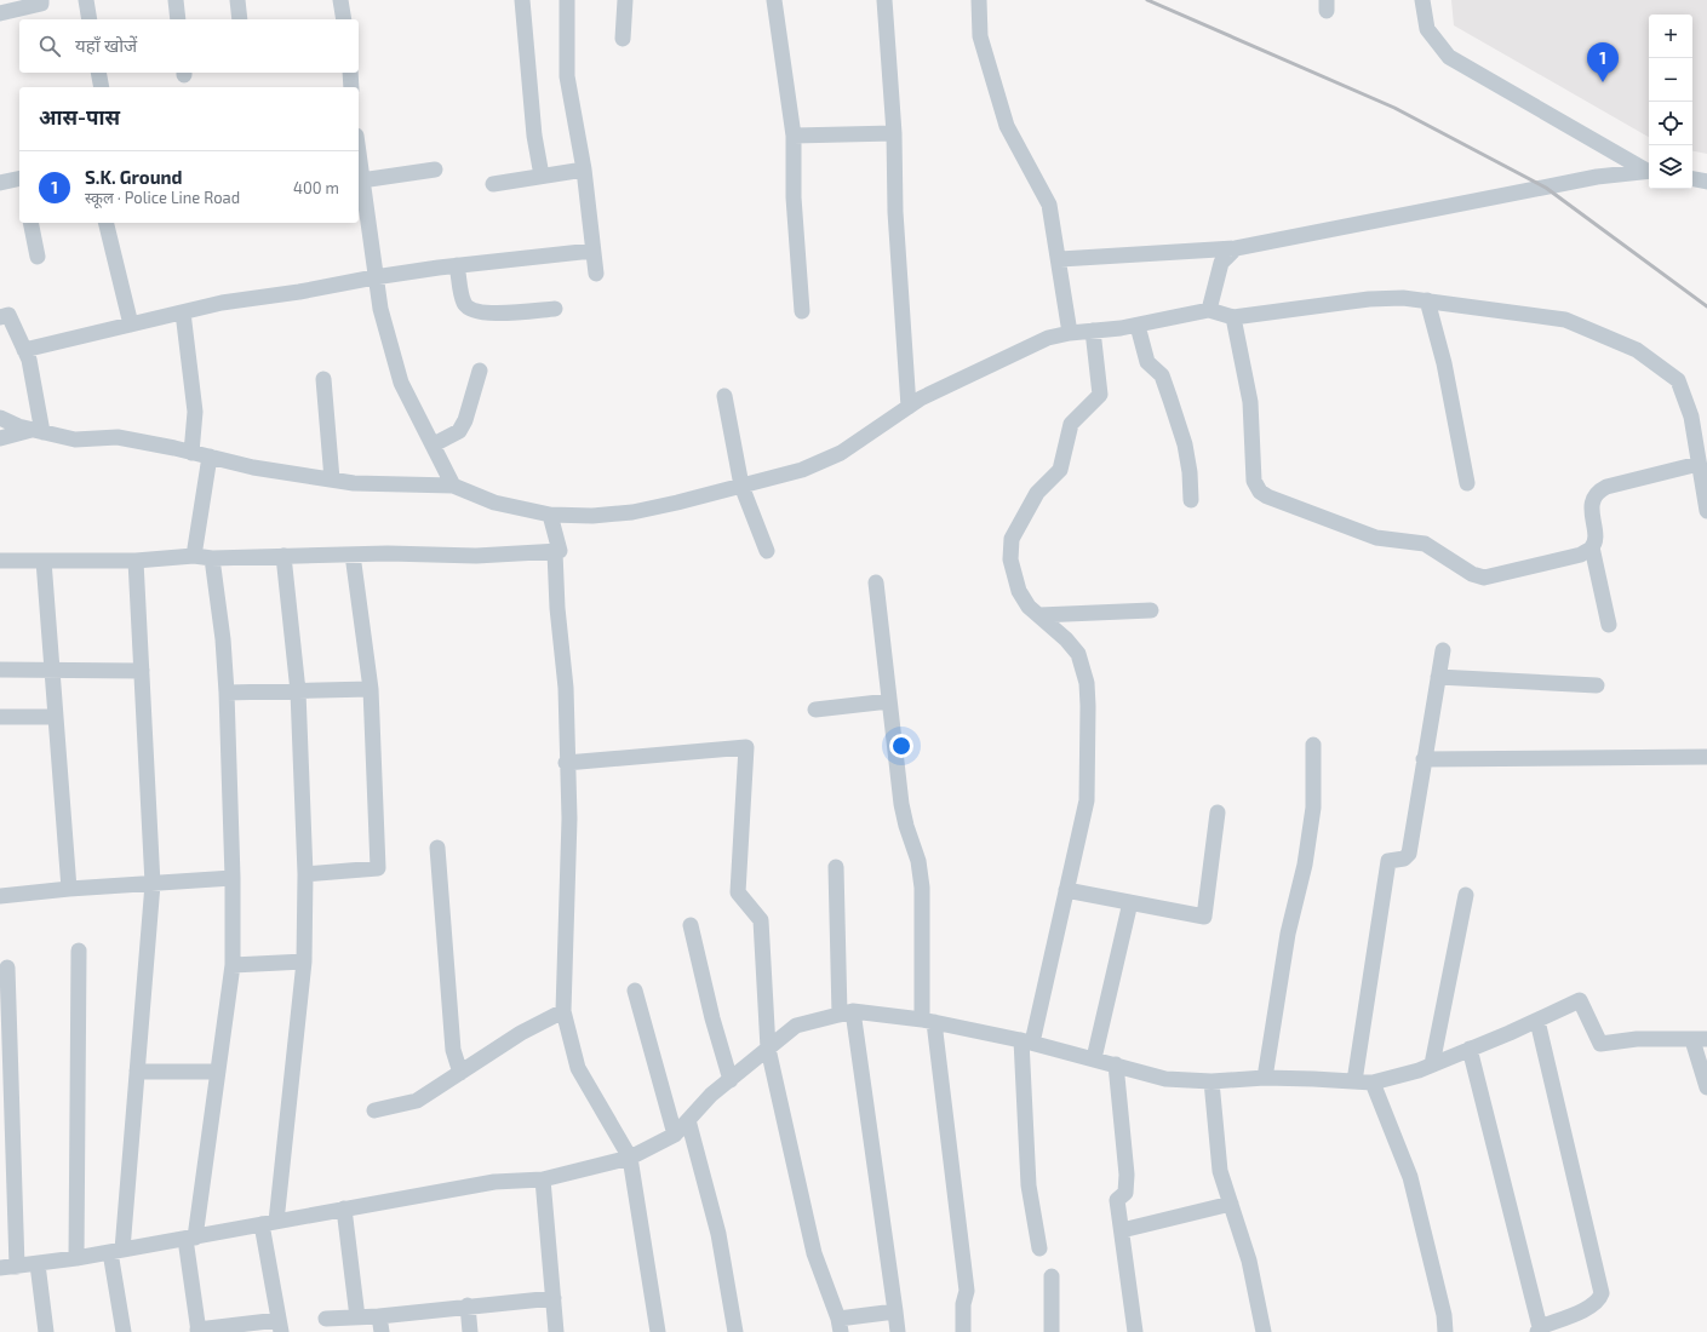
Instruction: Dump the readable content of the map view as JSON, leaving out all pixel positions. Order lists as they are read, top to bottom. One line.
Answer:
{"page":{"map_buttons":["+","−"],"search":"यहाँ खोजें","pins":"1","heading":"आस-पास","list":[{"mark":"1","name":"S.K. Ground","note":"स्कूल · Police Line Road","value":"400 m"}]}}
